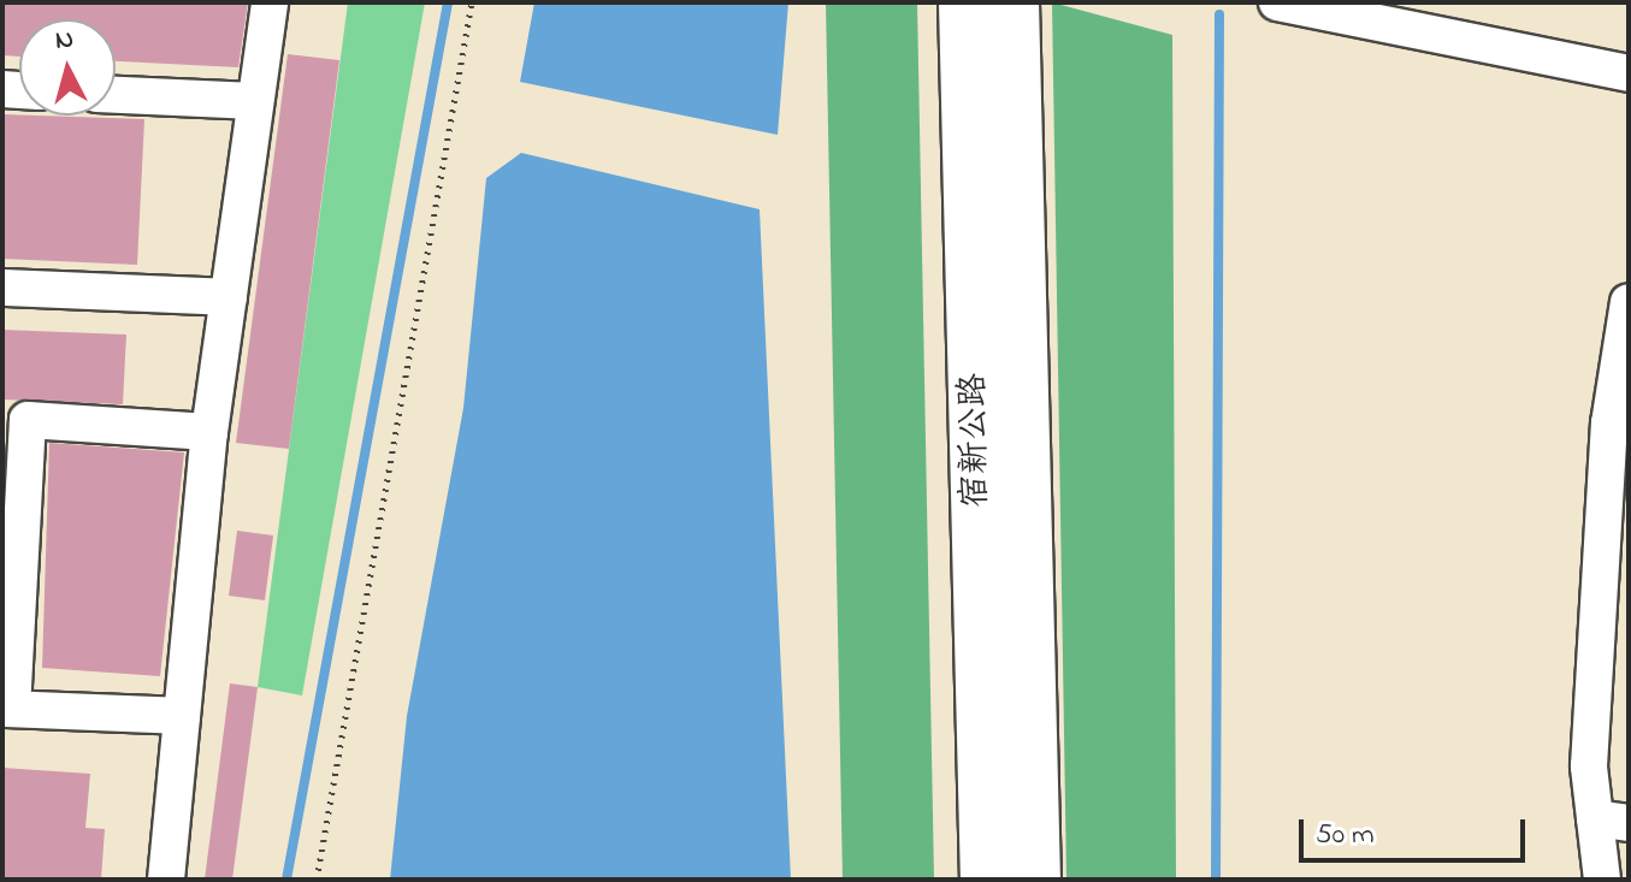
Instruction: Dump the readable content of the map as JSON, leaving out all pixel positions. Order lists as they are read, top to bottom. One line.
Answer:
{"streets":{"highway":["宿新公路"]},"scale_bar":"50 m","north":"top"}
